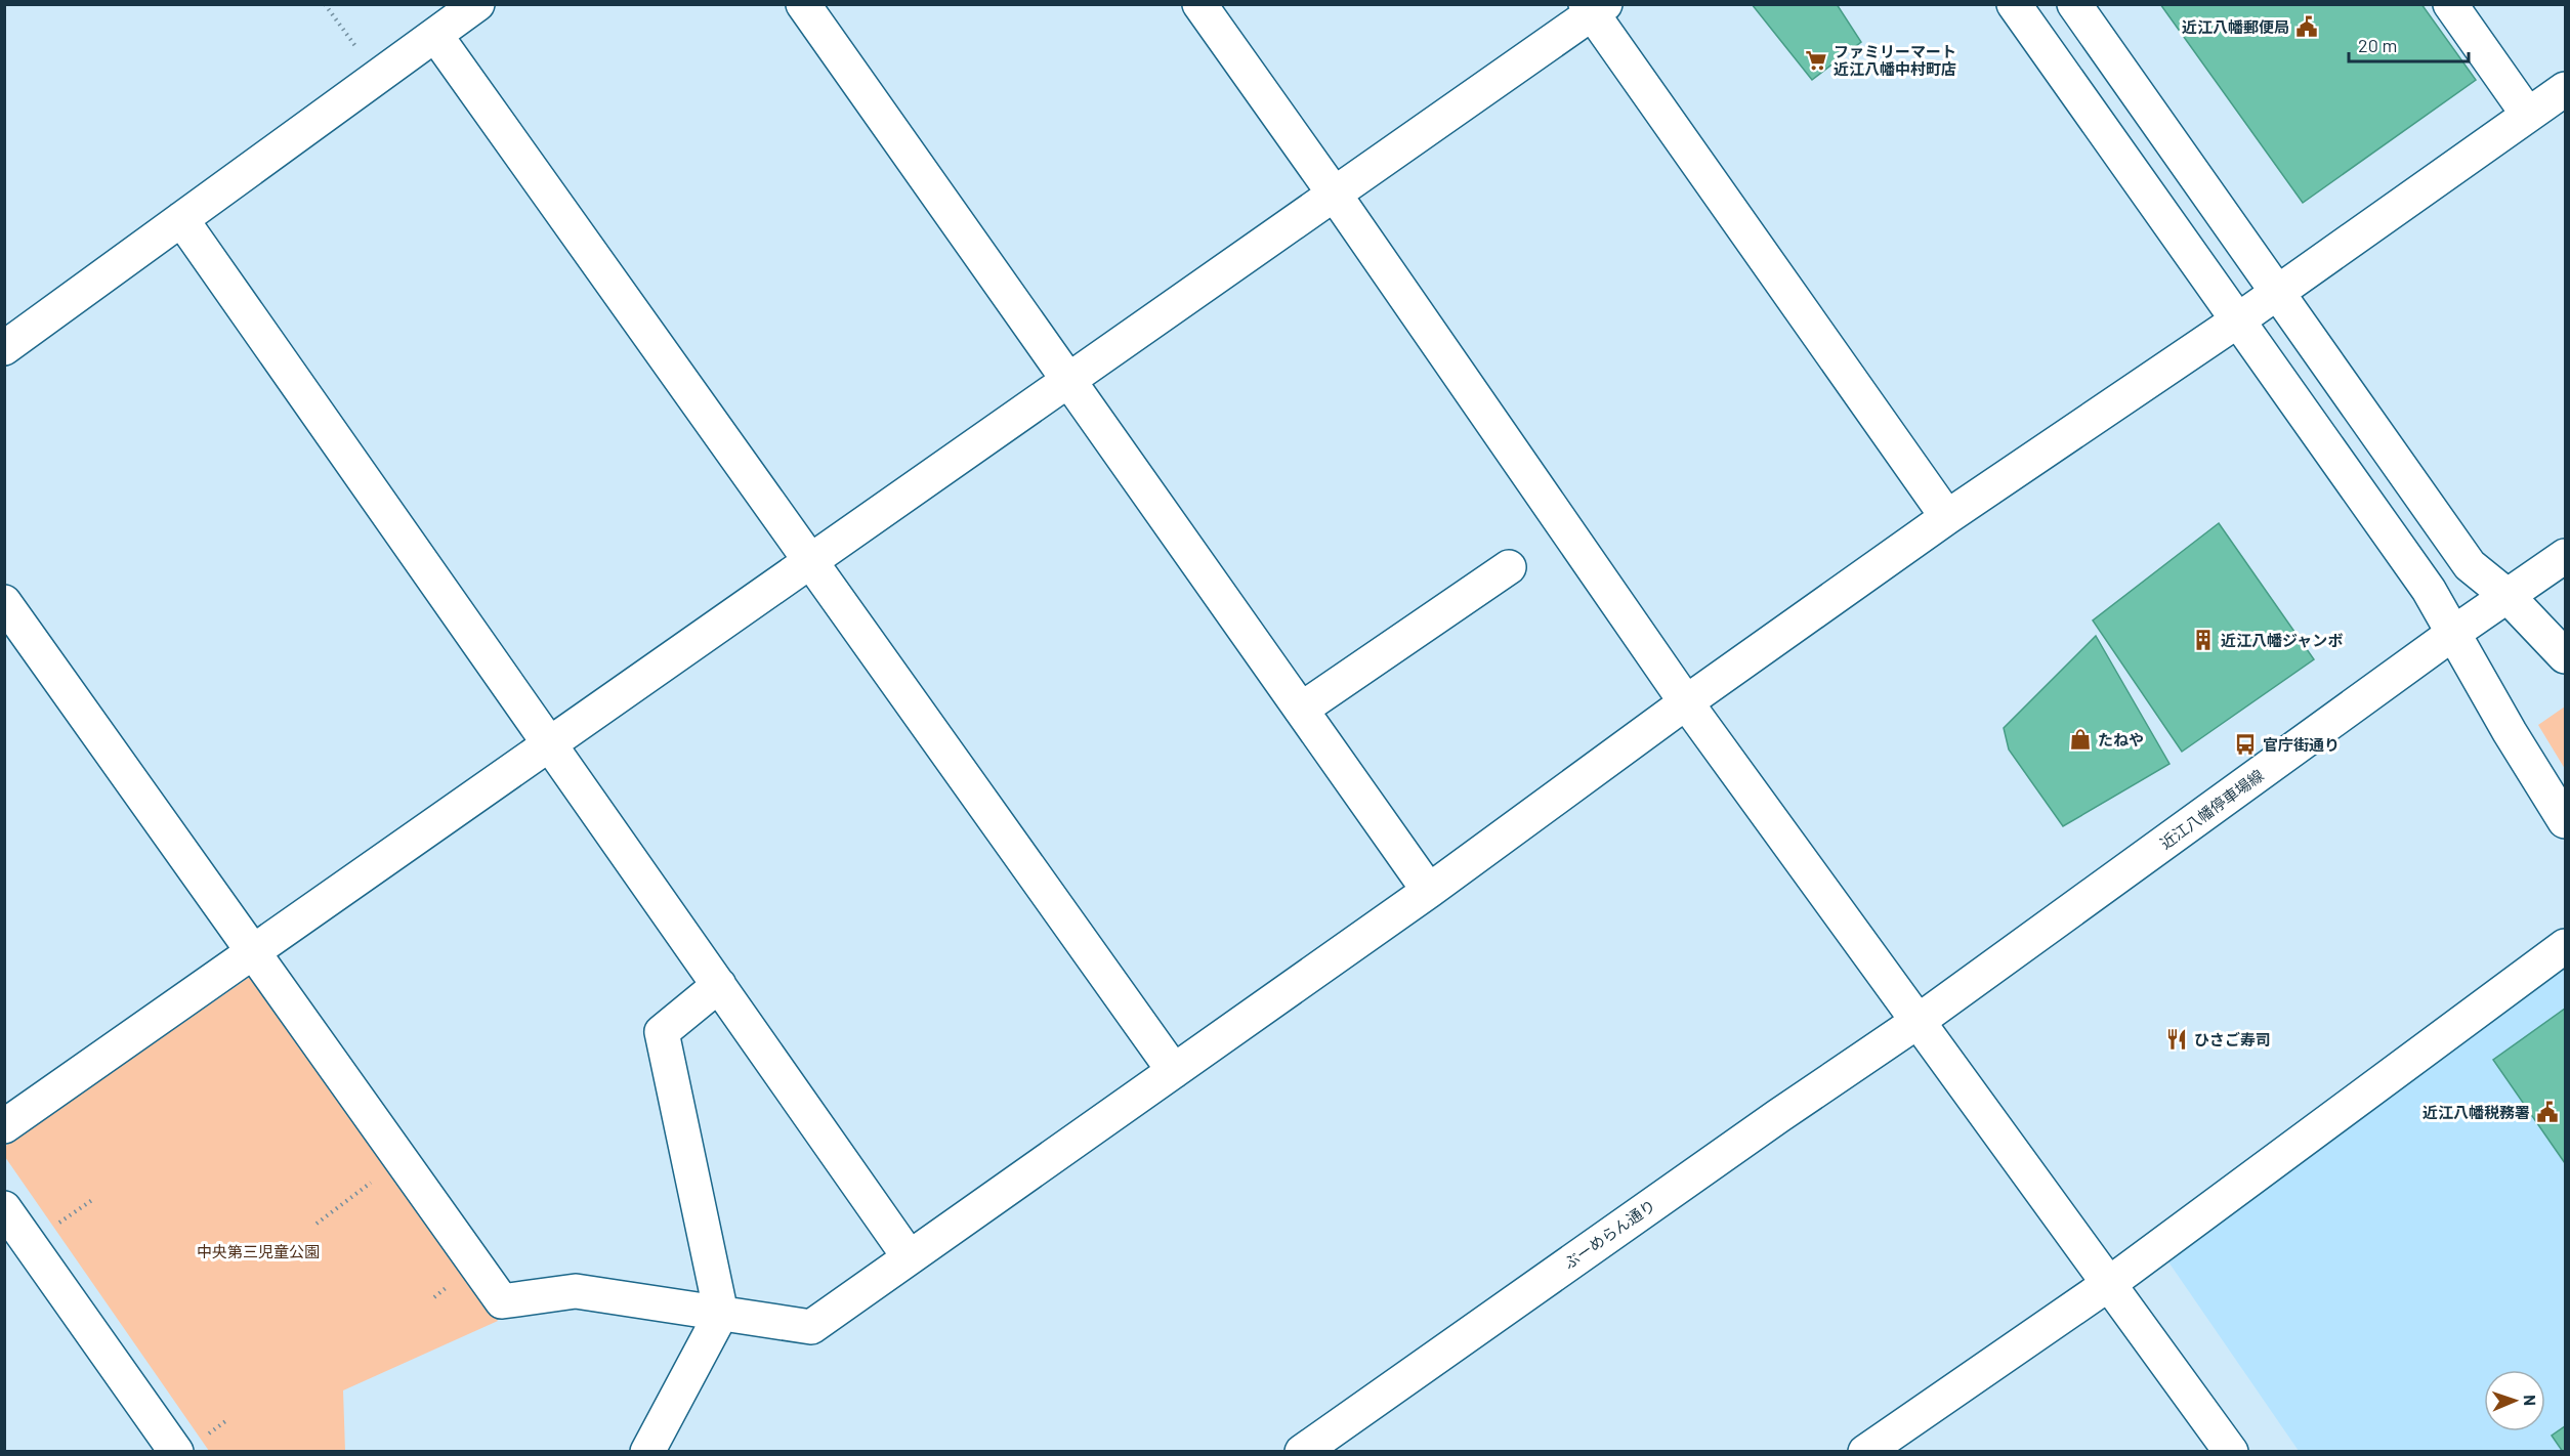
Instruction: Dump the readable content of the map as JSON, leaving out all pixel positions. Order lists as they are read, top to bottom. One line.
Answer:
{"streets":{"street":["近江八幡停車場線","ぶーめらん通り"]},"crossings":[["近江八幡停車場線","ぶーめらん通り"]],"parks":["中央第三児童公園"],"places":{"public building":["近江八幡郵便局","近江八幡税務署"],"supermarket":["ファミリーマート 近江八幡中村町店"],"building":["近江八幡ジャンボ"],"shop":["たねや"],"bus stop":["官庁街通り"],"restaurant":["ひさご寿司"]},"scale_bar":"20 m","north":"right"}
